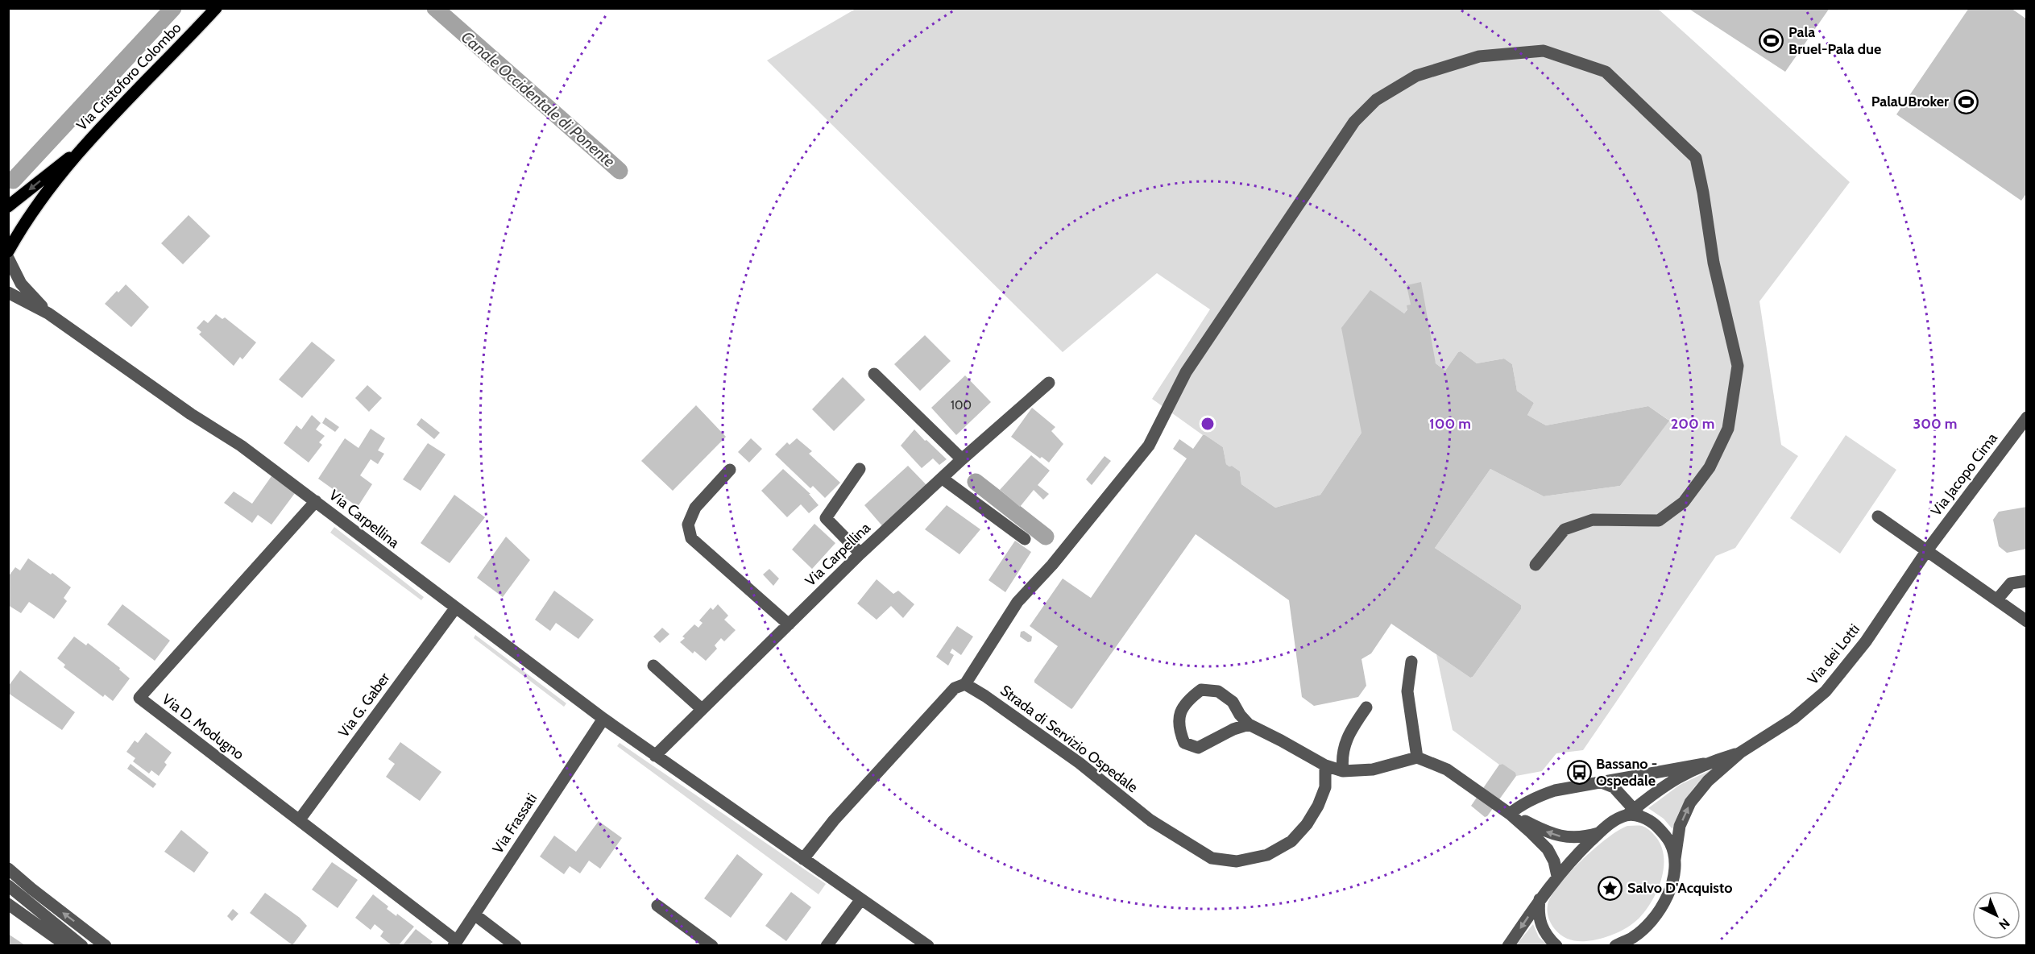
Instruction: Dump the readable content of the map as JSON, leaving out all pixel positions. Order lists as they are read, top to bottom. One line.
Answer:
{"streets":{"main road":["Via Cristoforo Colombo"],"street":["Via Jacopo Cima","Via Carpellina","Via dei Lotti","Via G. Gaber","Via D. Modugno","Strada di Servizio Ospedale","Via Frassati"]},"crossings":[["Via Jacopo Cima","Via dei Lotti"],["Via Carpellina","Via G. Gaber"],["Via Carpellina","Via D. Modugno"],["Via Carpellina","Via Frassati"],["Via G. Gaber","Via D. Modugno"],["Via D. Modugno","Via Frassati"]],"water":["Canale Occidentale di Ponente"],"places":{"sports":["Pala Bruel-Pala due","PalaUBroker"],"bus stop":["Bassano - Ospedale"],"place":["Salvo D'Acquisto"]},"house_numbers":["100"],"north":"bottom right","rings":["100 m","200 m","300 m"]}
